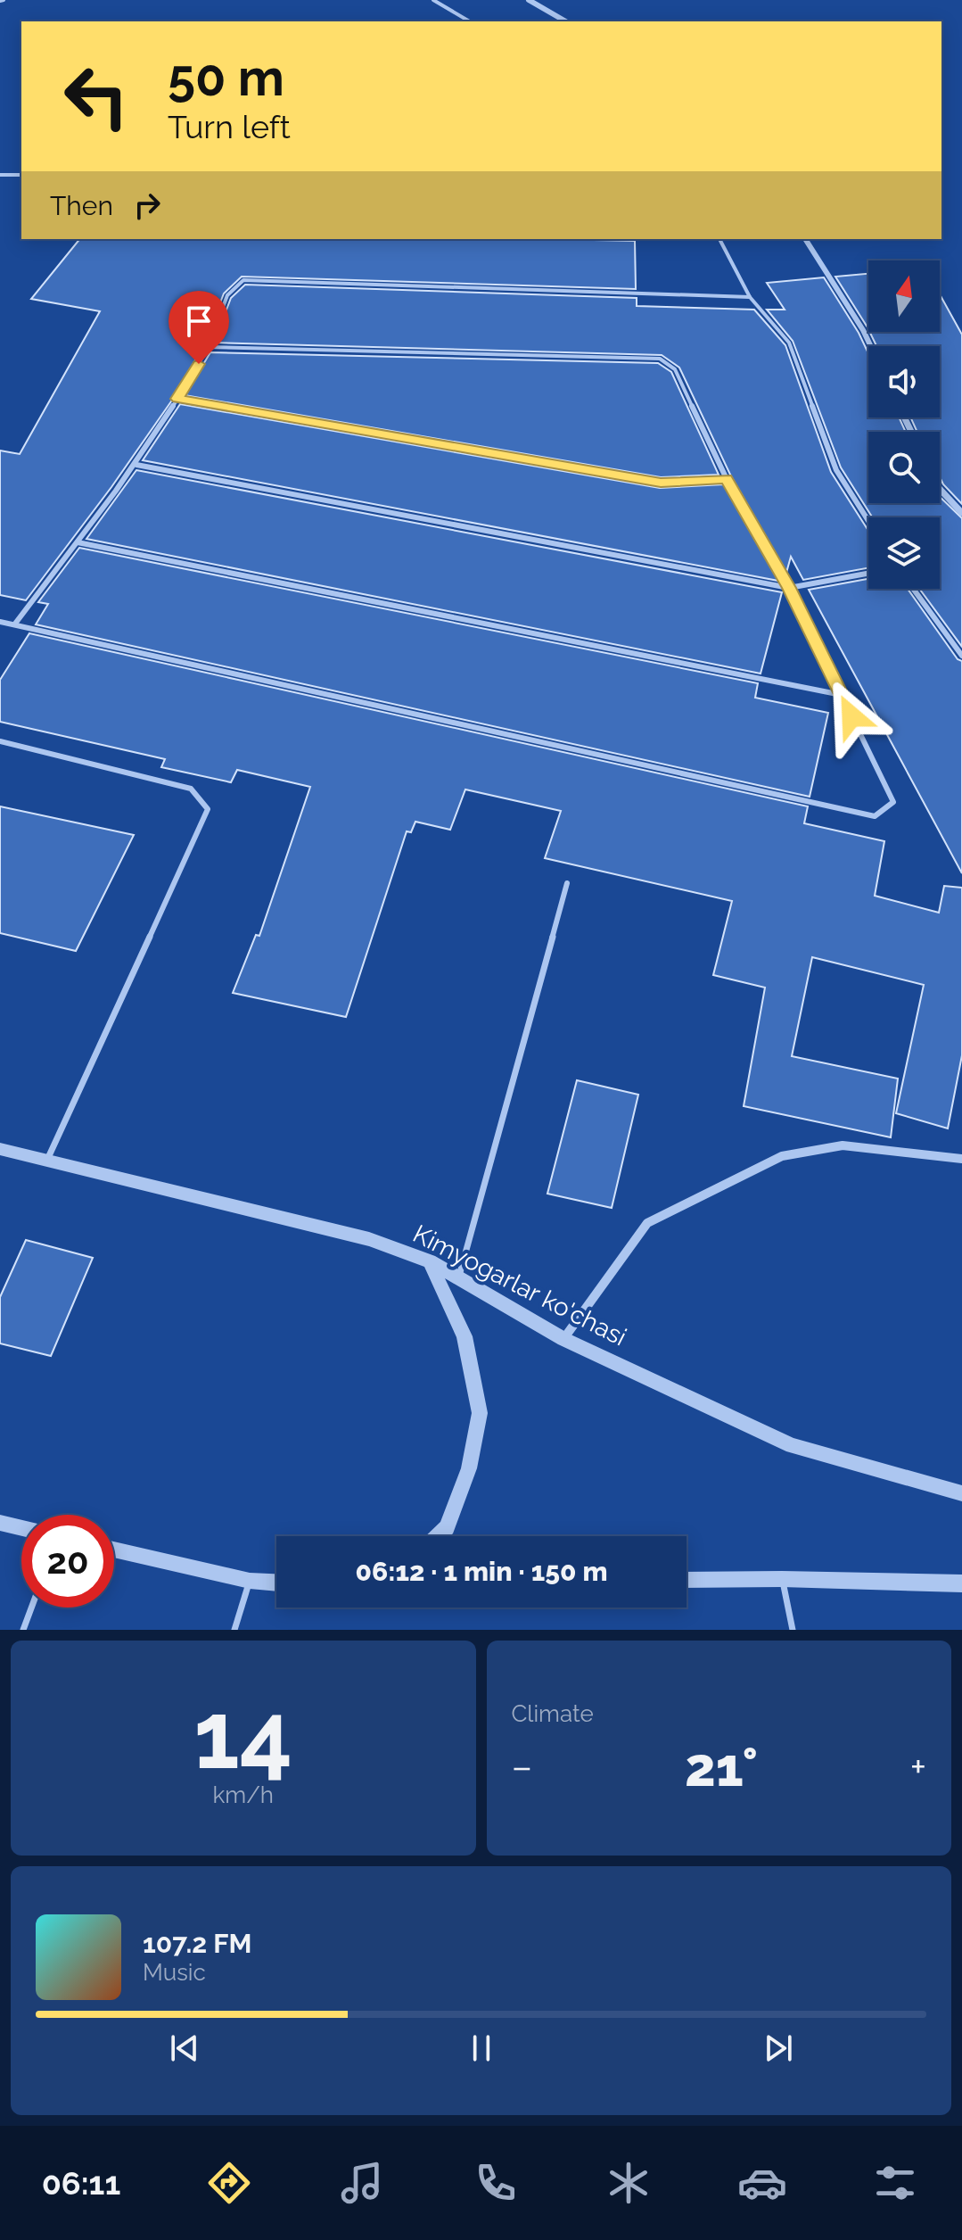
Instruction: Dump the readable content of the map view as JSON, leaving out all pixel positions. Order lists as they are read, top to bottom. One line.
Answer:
{"streets":{"street":["Kimyogarlar ko'chasi"]},"north":"top","page":{"turn":["50 m","Turn left"],"then":"Then","limit":"20","trip":"06:12 · 1 min · 150 m","tile":[["14","km/h"],"Climate"],"heat":["−","21°","+"],"song":["107.2 FM","Music"],"tabs":"06:11"}}
